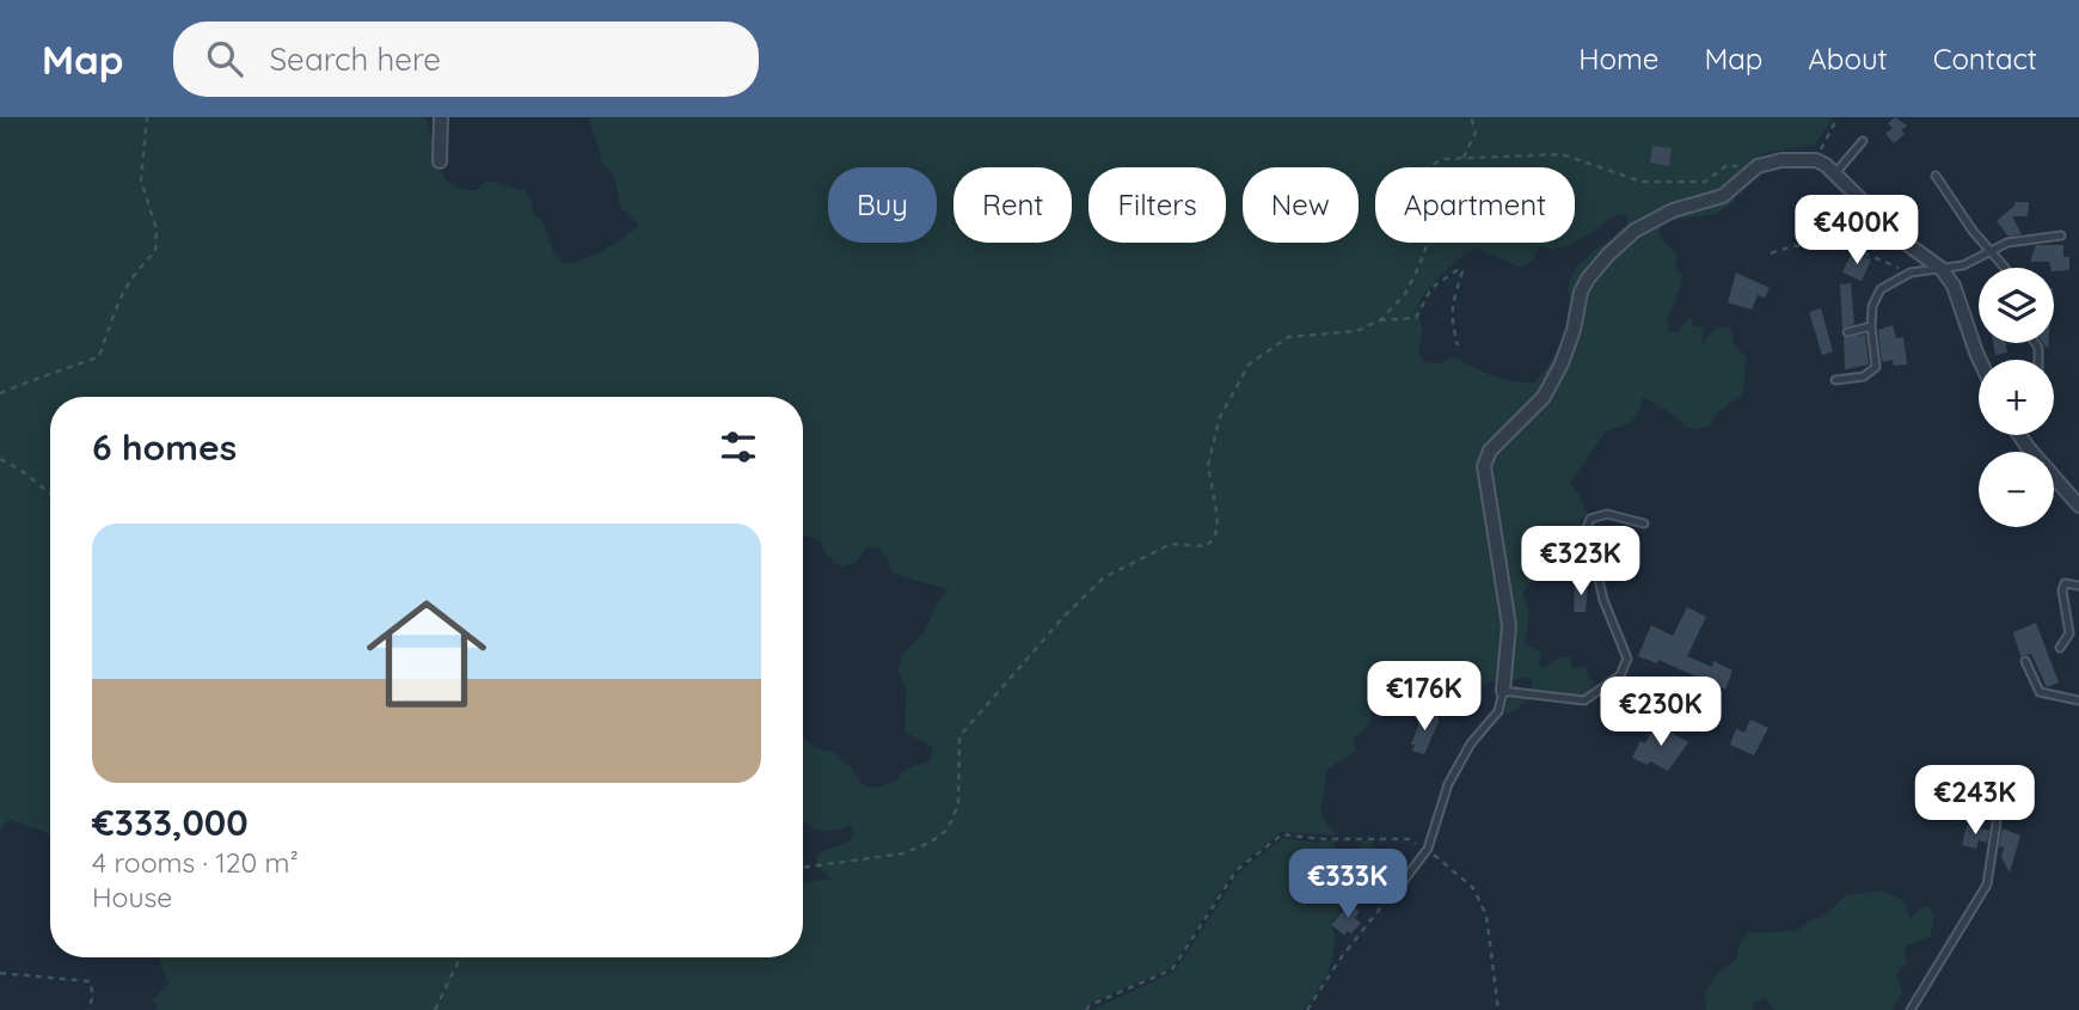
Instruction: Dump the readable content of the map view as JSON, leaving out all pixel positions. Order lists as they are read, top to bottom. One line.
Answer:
{"page":{"header":"Map","search":"Search here","nav":["Home","Map","About","Contact"],"chip":["Buy","Rent","Filters","New","Apartment"],"price":["€400K","€323K","€176K","€230K","€243K","€333K"],"map_buttons":["+","−"],"heading":"6 homes","list":[{"name":"€333,000","note":"4 rooms · 120 m² · House"}]}}
